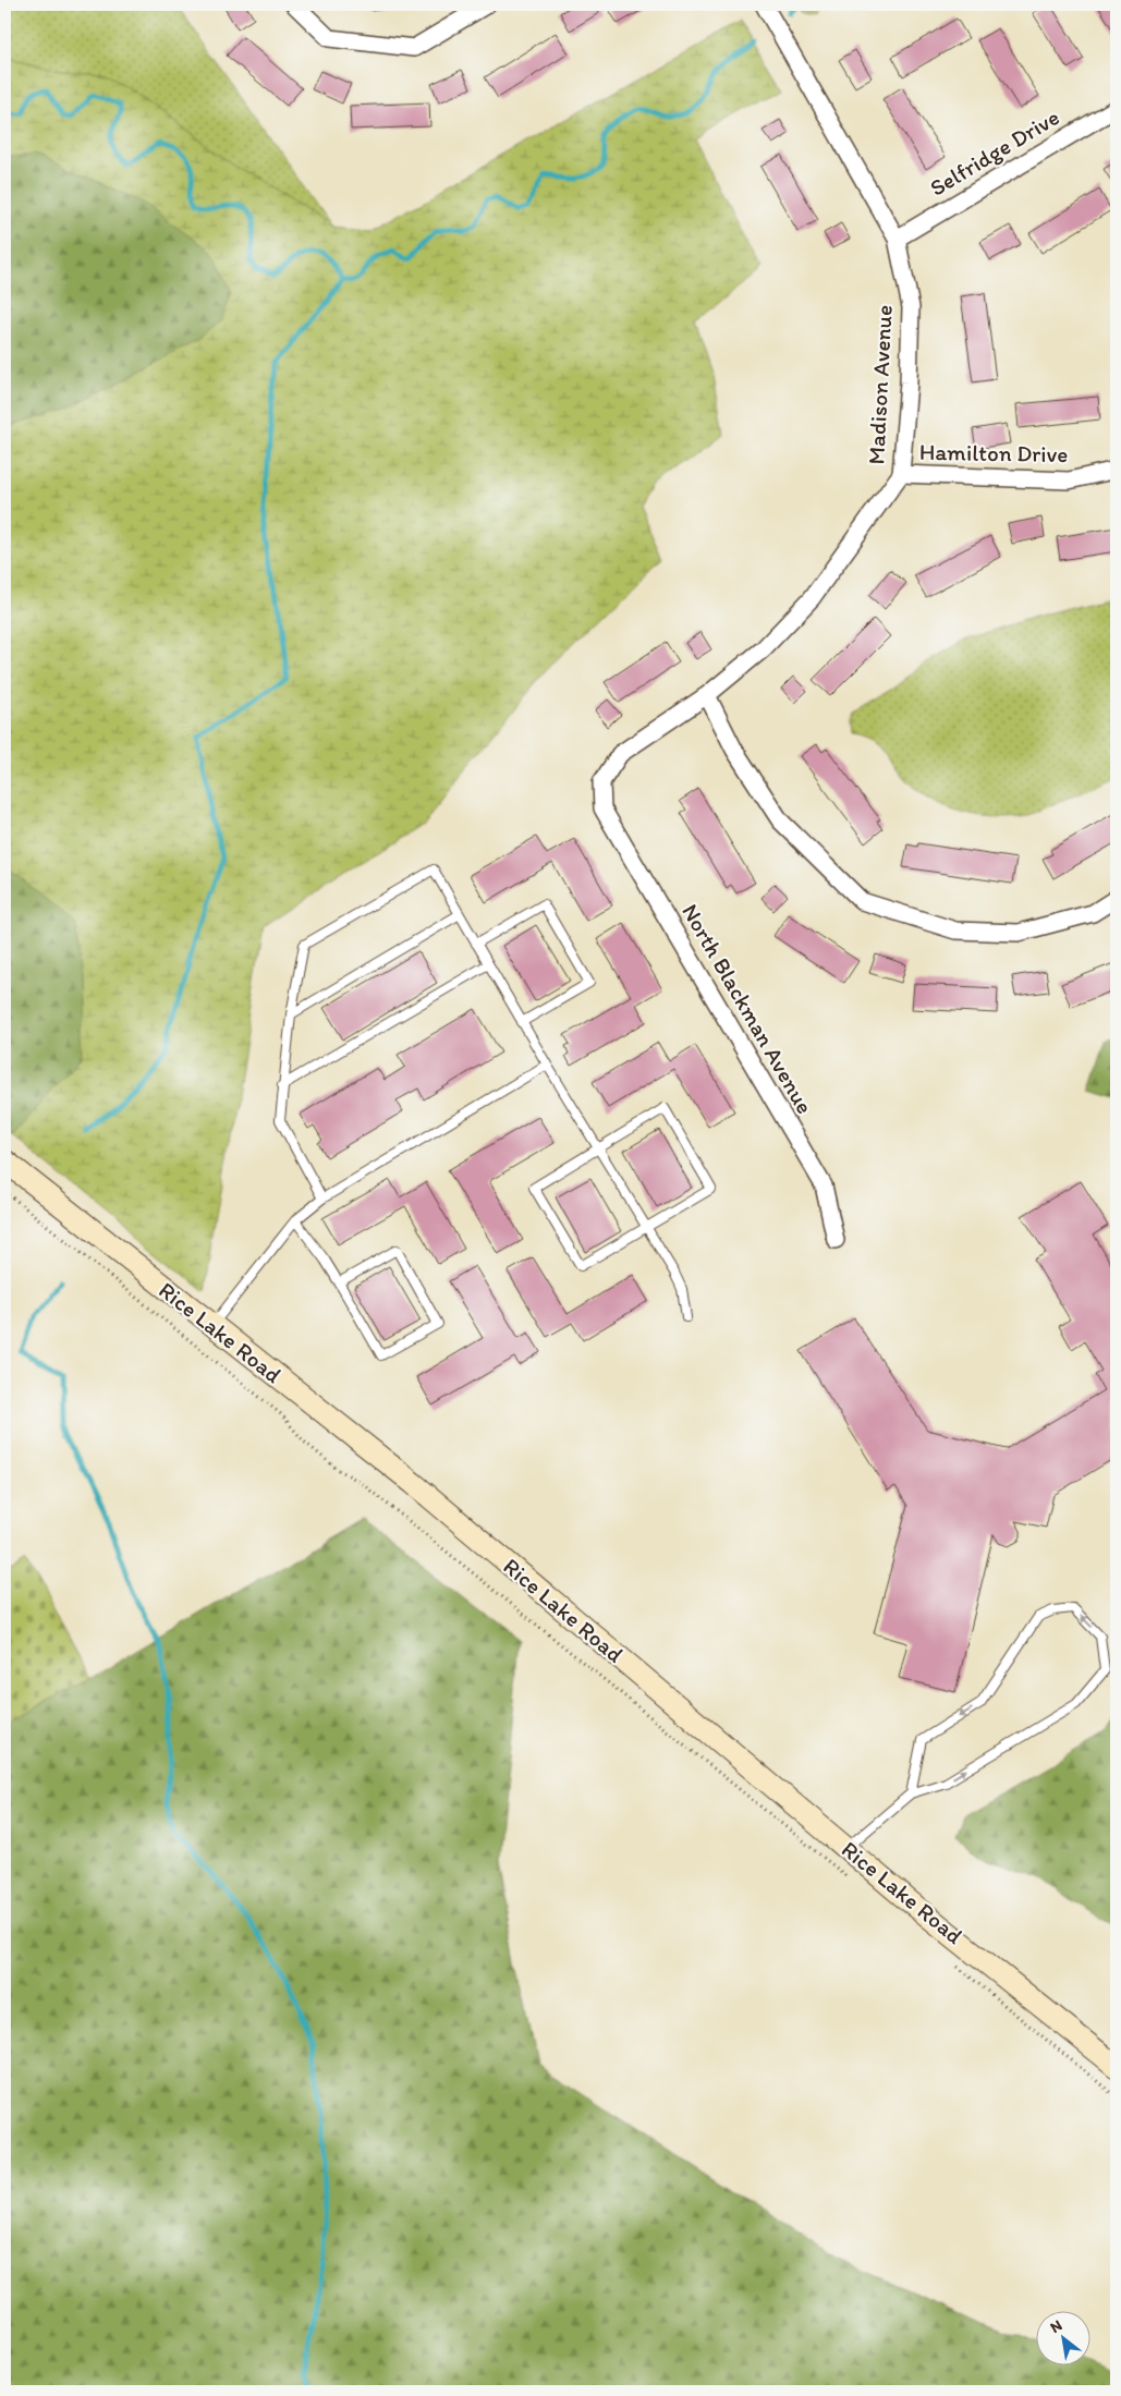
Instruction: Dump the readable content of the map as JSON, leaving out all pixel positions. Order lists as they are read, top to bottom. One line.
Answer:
{"streets":{"main road":["Rice Lake Road"],"street":["Selfridge Drive","Madison Avenue","Hamilton Drive","North Blackman Avenue"]},"crossings":[["Selfridge Drive","Madison Avenue"],["Madison Avenue","Hamilton Drive"],["Madison Avenue","North Blackman Avenue"]],"north":"top left"}
